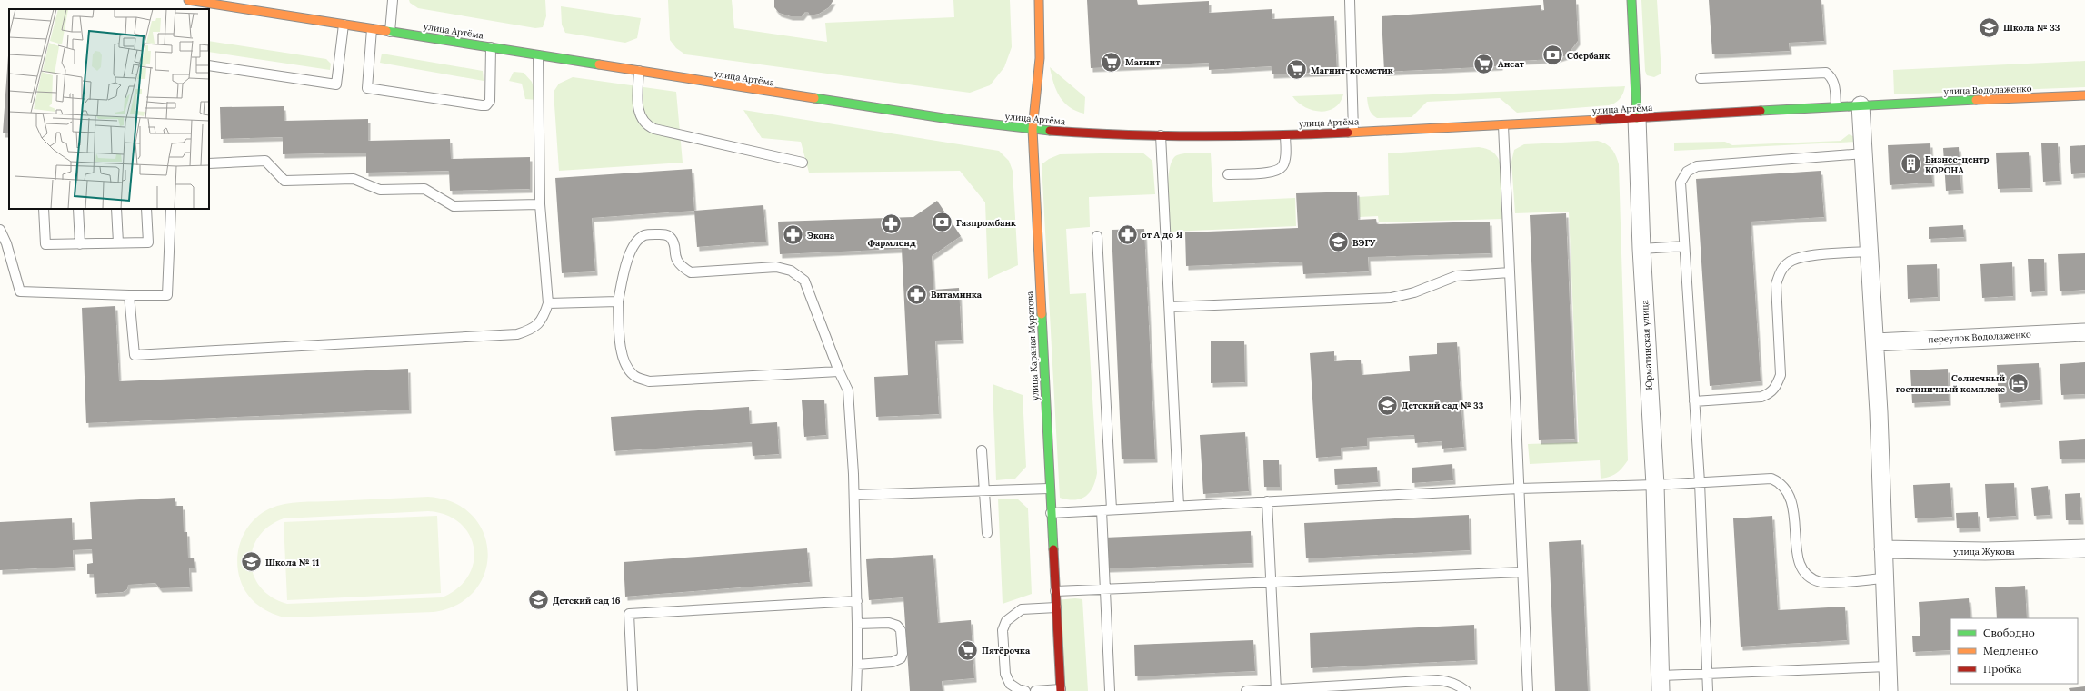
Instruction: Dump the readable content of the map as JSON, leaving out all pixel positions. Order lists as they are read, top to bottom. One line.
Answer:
{"streets":{"main road":["улица Артёма","улица Водолаженко","Юрматинская улица","улица Караная Муратова"],"street":["переулок Водолаженко","улица Жукова"]},"crossings":[["улица Артёма","улица Водолаженко"],["улица Артёма","Юрматинская улица"],["улица Артёма","улица Караная Муратова"]],"places":{"school or university":["Школа № 33","ВЭГУ","Детский сад № 33","Школа № 11","Детский сад 16"],"bank":["Сбербанк","Газпромбанк"],"supermarket":["Магнит","Ансат","Магнит-косметик","Пятёрочка"],"building":["Бизнес-центр КОРОНА"],"pharmacy":["Фармленд","от А до Я","Экона","Витаминка"],"hotel":["Солнечный гостиничный комплекс"]},"legend":["Свободно","Медленно","Пробка"]}
